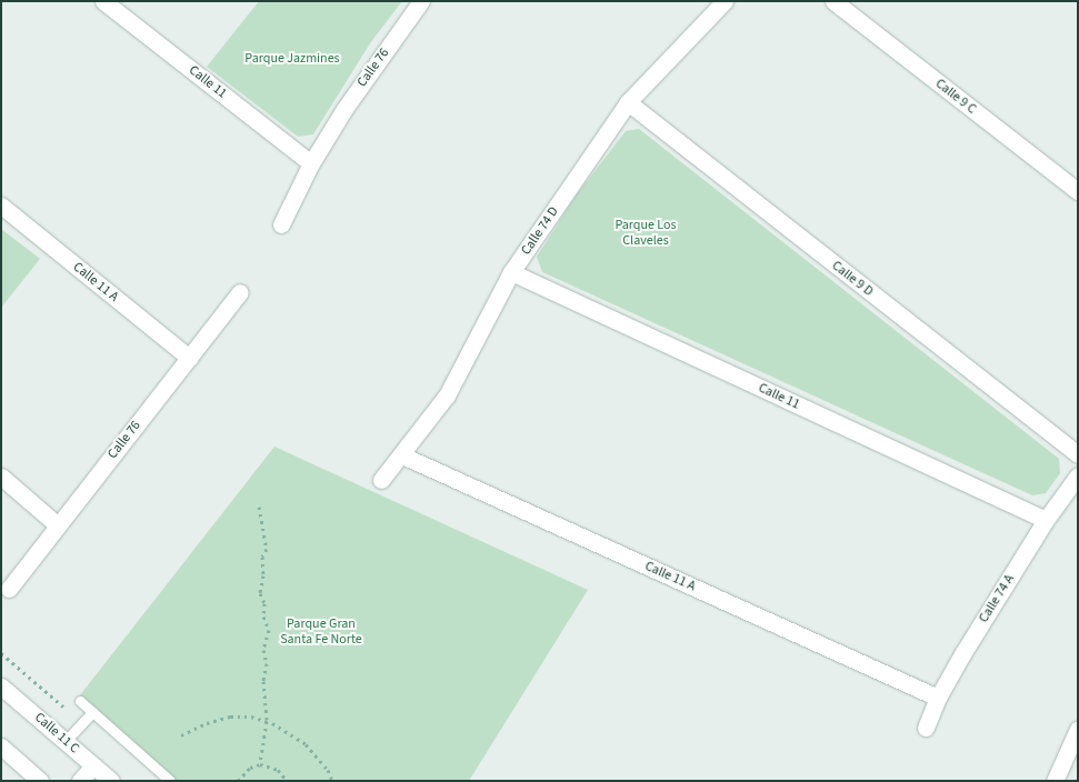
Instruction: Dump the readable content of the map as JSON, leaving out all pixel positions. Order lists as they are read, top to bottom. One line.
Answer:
{"streets":{"street":["Calle 76","Calle 11","Calle 9 C","Calle 74 D","Calle 9 D","Calle 11 A","Calle 74 A","Calle 11 C"]},"crossings":[["Calle 76","Calle 11"],["Calle 76","Calle 11 A"],["Calle 11","Calle 74 D"],["Calle 11","Calle 74 A"],["Calle 74 D","Calle 9 D"],["Calle 74 D","Calle 11 A"],["Calle 11 A","Calle 74 A"]],"parks":["Parque Jazmines","Parque Los Claveles","Parque Gran Santa Fe Norte"]}
